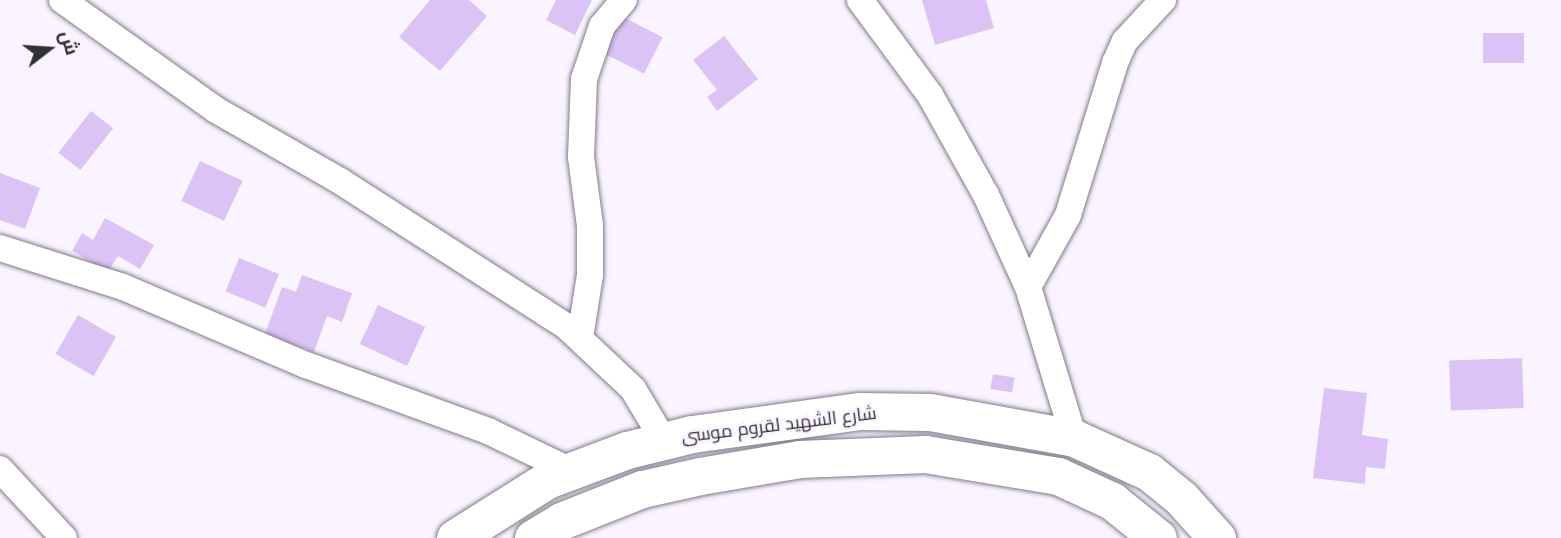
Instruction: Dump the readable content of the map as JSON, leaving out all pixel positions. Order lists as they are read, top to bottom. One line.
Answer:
{"streets":{"street":["شارع الشهيد لقروم موسى"]},"north":"right"}
